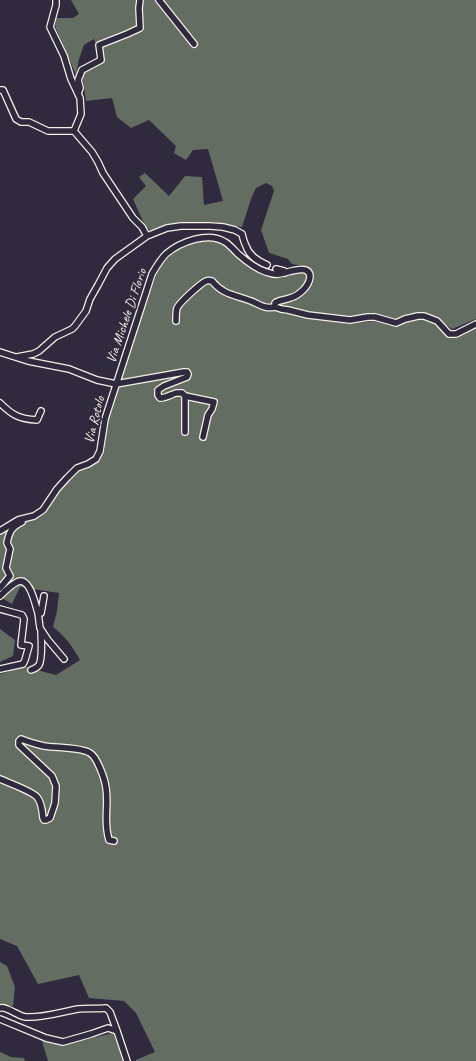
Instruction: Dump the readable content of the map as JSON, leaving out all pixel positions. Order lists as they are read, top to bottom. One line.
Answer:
{"streets":{"street":["Via Michele Di Florio","Via Rotolo"]},"crossings":[["Via Michele Di Florio","Via Rotolo"]]}
